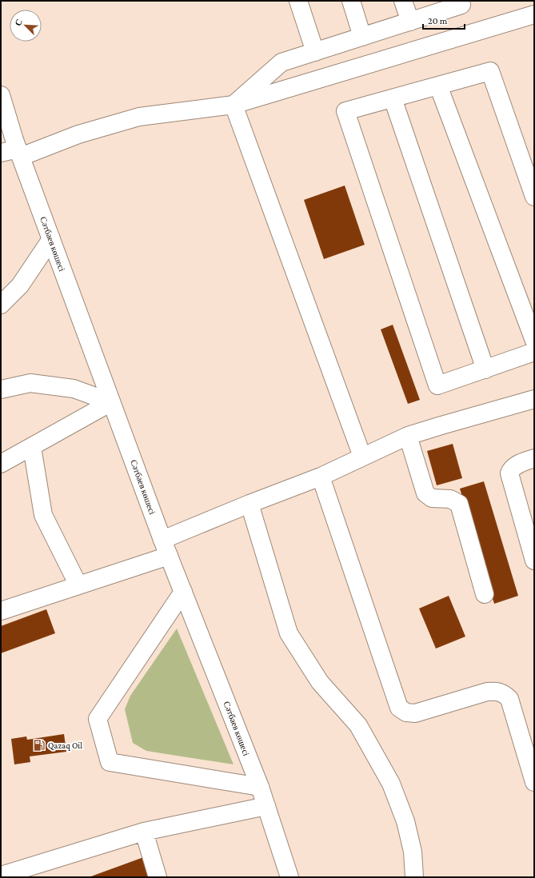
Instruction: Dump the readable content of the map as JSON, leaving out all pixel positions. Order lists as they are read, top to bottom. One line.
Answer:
{"streets":{"main road":["Сәтбаев көшесі"]},"places":{"fuel station":["Qazaq Oil"]},"scale_bar":"20 m","north":"top left"}
